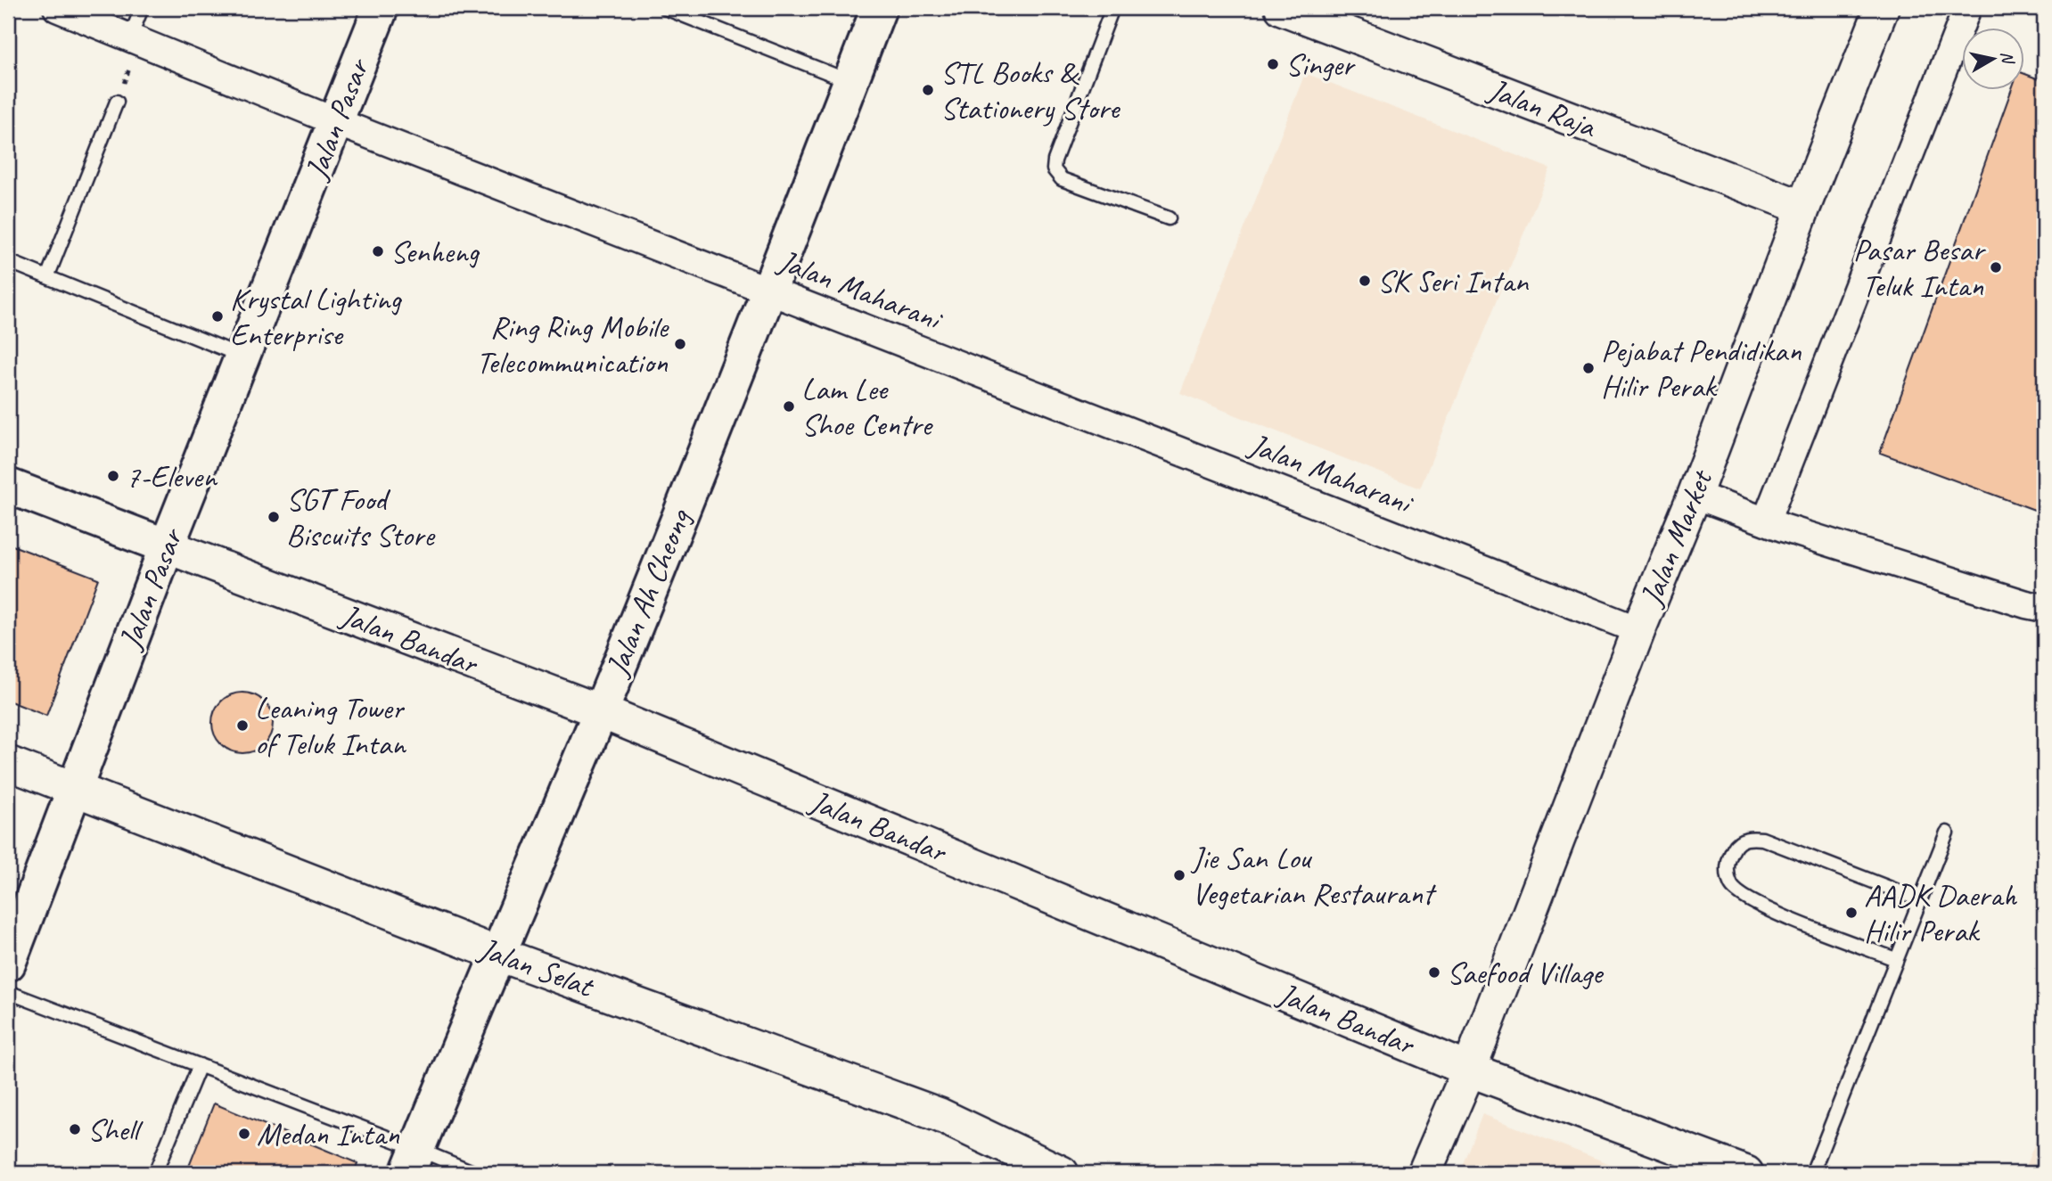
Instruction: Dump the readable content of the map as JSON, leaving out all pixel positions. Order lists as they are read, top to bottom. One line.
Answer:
{"streets":{"main road":["Jalan Pasar","Jalan Ah Cheong","Jalan Bandar"],"street":["Jalan Raja","Jalan Maharani","Jalan Market","Jalan Selat"]},"crossings":[["Jalan Raja","Jalan Market"],["Jalan Pasar","Jalan Maharani"],["Jalan Pasar","Jalan Bandar"],["Jalan Pasar","Jalan Selat"],["Jalan Maharani","Jalan Market"],["Jalan Maharani","Jalan Ah Cheong"],["Jalan Market","Jalan Bandar"],["Jalan Ah Cheong","Jalan Bandar"],["Jalan Ah Cheong","Jalan Selat"]],"places":["Singer","STL Books & Stationery Store","Senheng","Pasar Besar Teluk Intan","SK Seri Intan","Krystal Lighting Enterprise","Ring Ring Mobile Telecommunication","Pejabat Pendidikan Hilir Perak","Lam Lee Shoe Centre","7-Eleven","SGT Food Biscuits Store","Leaning Tower of Teluk Intan","Jie San Lou Vegetarian Restaurant","AADK Daerah Hilir Perak","Saefood Village","Shell","Medan Intan"],"north":"right"}
